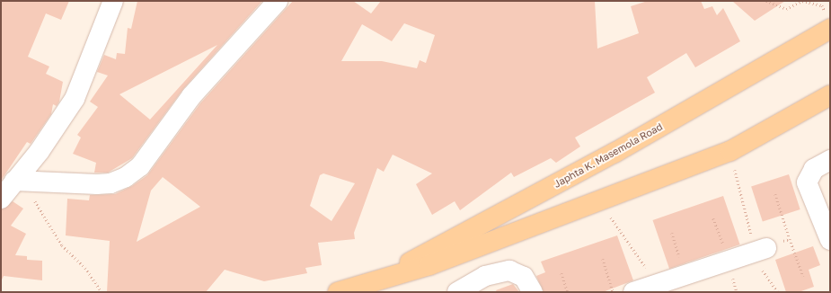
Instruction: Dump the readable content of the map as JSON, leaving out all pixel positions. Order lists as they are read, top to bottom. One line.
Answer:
{"streets":{"main road":["Japhta K. Masemola Road"]}}
